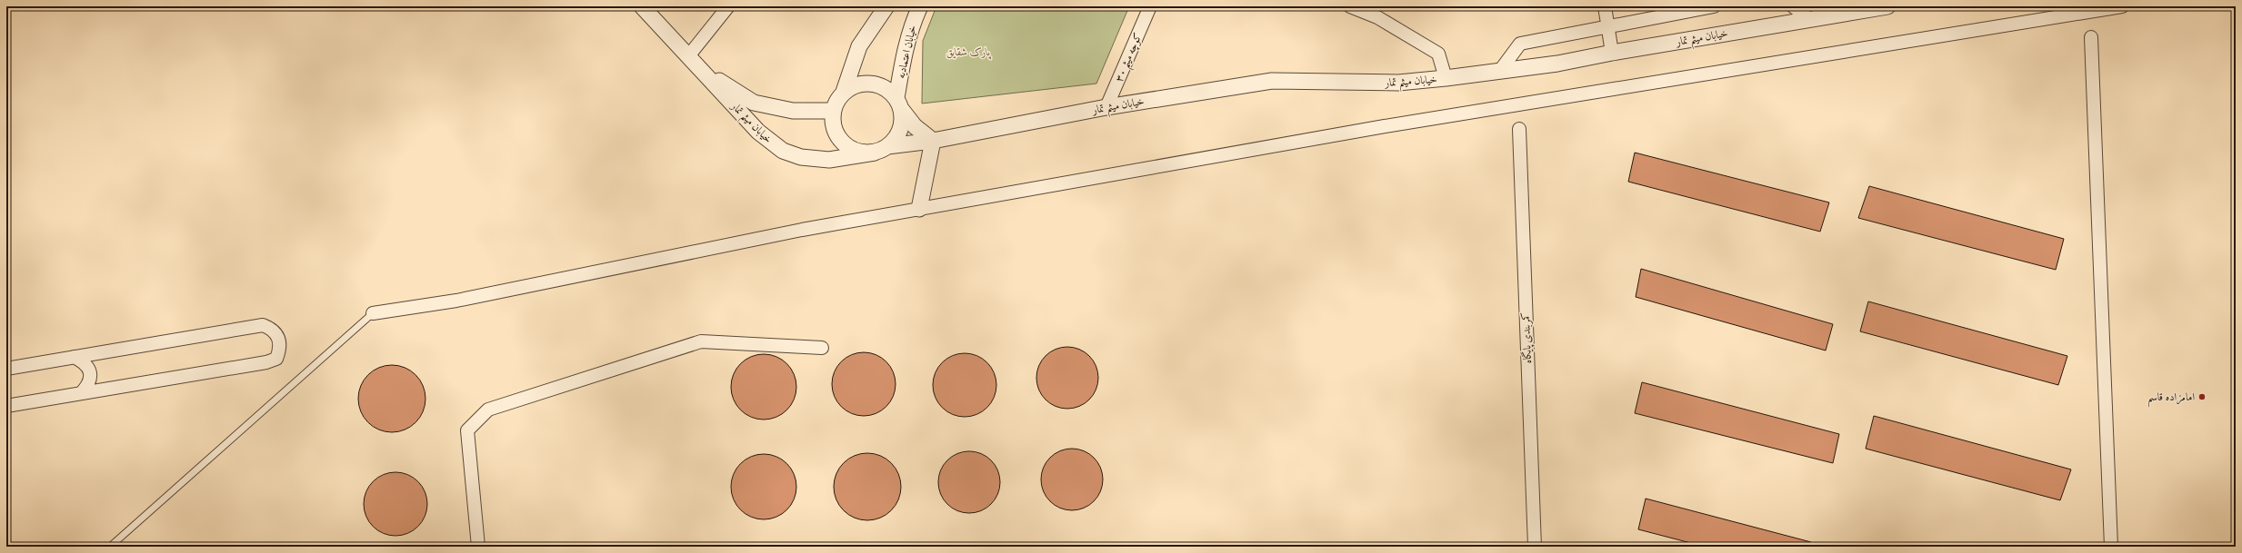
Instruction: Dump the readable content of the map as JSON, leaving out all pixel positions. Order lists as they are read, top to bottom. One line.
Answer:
{"streets":{"street":["خیابان میثم تمار","خیابان اعتمادیه","کوچه میثم ۳۰","کمربندی پایگاه"]},"crossings":[["خیابان میثم تمار","خیابان اعتمادیه"],["خیابان میثم تمار","کوچه میثم ۳۰"]],"parks":["پارک شقایق"],"places":["امامزاده قاسم"]}
